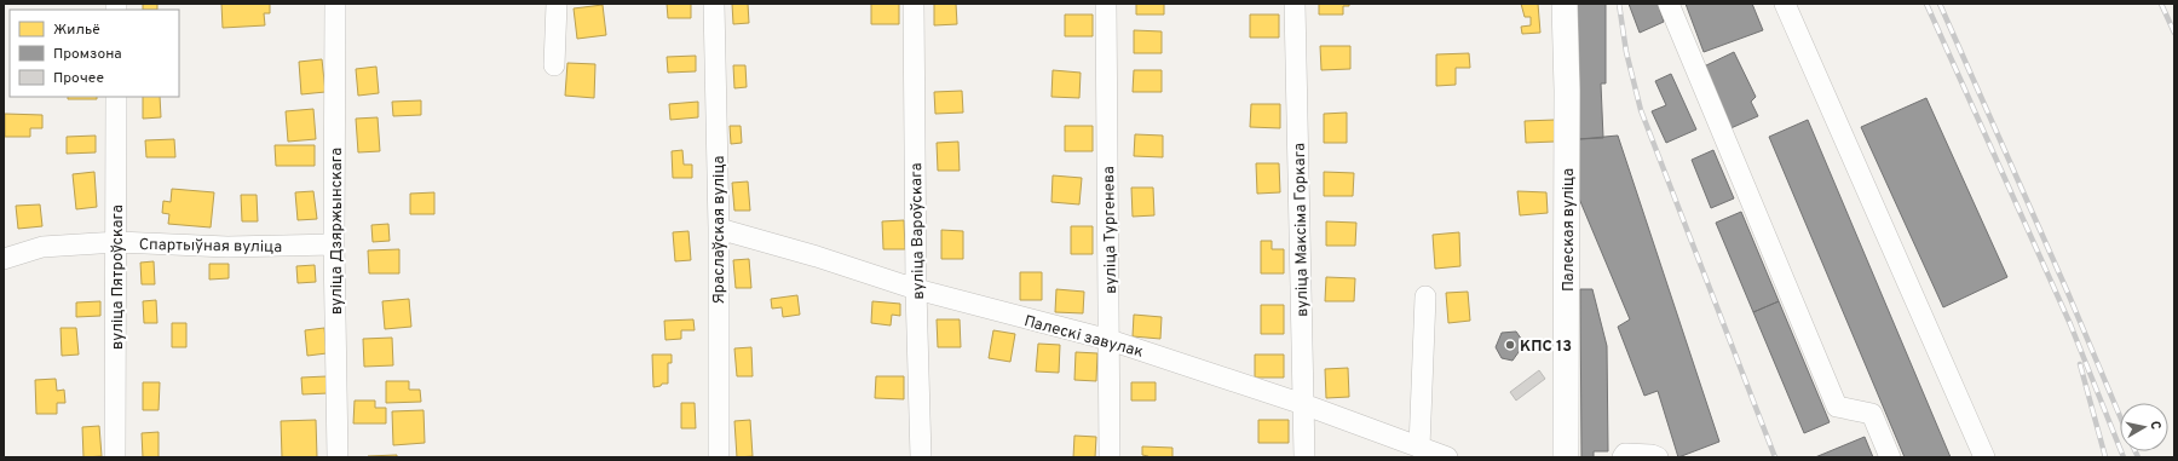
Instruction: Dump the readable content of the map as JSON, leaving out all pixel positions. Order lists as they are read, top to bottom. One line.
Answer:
{"streets":{"main road":["Палеская вуліца"],"street":["Яраслаўская вуліца","вуліца Тургенева","вуліца Максіма Горкага","вуліца Дзяржынскага","вуліца Вароўскага","Спартыўная вуліца","вуліца Пятроўскага","Палескі завулак"]},"crossings":[["Яраслаўская вуліца","Палескі завулак"],["вуліца Тургенева","Палескі завулак"],["вуліца Максіма Горкага","Палескі завулак"],["вуліца Дзяржынскага","Спартыўная вуліца"],["вуліца Вароўскага","Палескі завулак"],["Спартыўная вуліца","вуліца Пятроўскага"]],"places":["КПС 13"],"legend":["Жильё","Промзона","Прочее"],"north":"right"}
